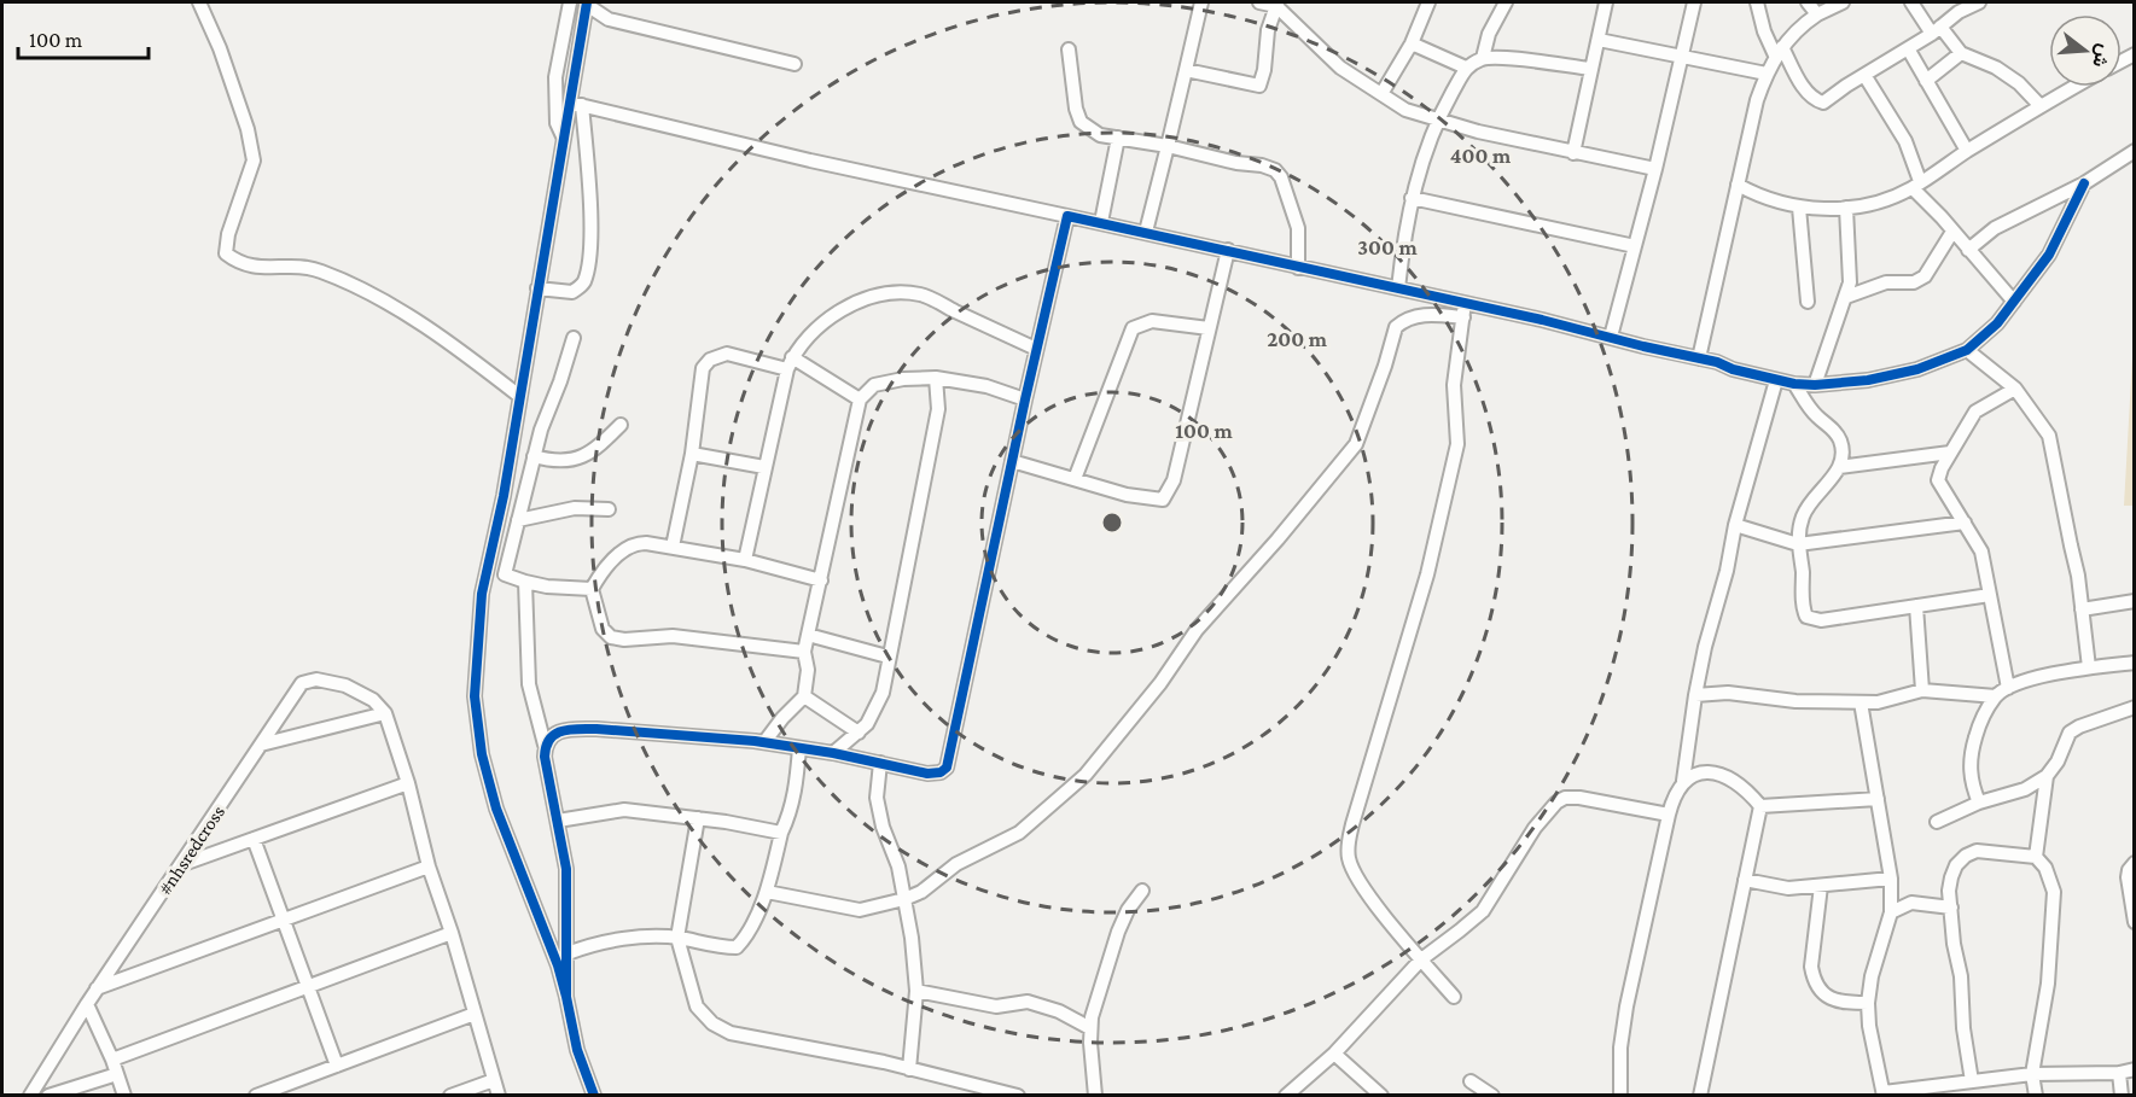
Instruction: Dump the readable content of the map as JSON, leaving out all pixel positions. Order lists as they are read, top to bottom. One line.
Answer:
{"streets":{"street":["#nhsredcross"]},"scale_bar":"100 m","north":"right","rings":["400 m","300 m","200 m","100 m"]}
